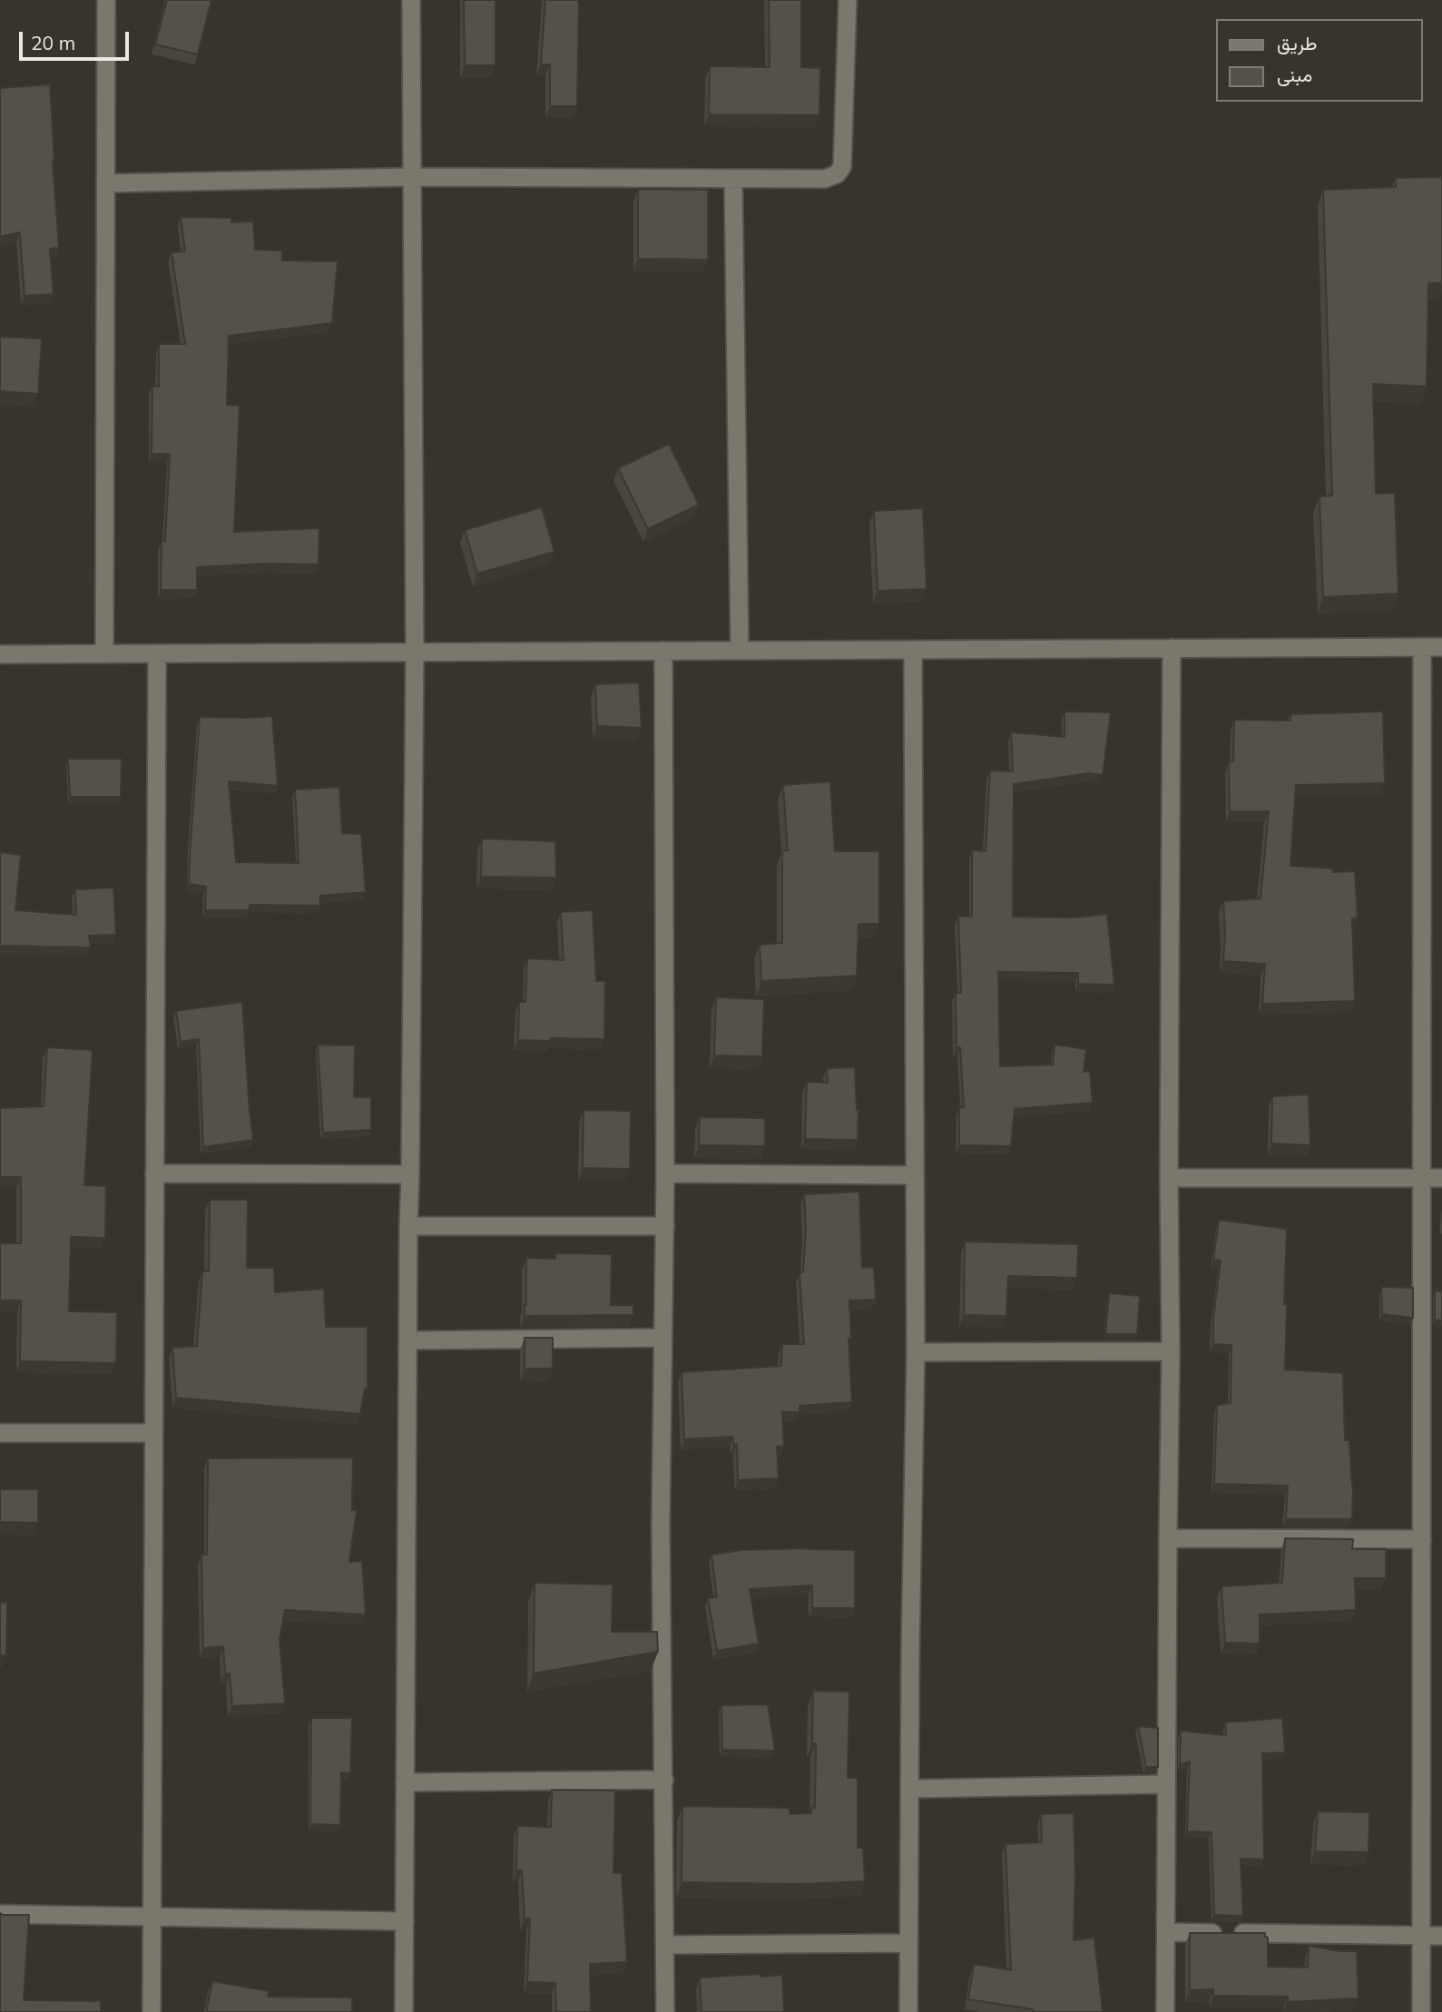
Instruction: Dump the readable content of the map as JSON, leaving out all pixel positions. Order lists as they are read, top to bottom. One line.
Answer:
{"legend":["طريق","مبنى"],"scale_bar":"20 m"}
